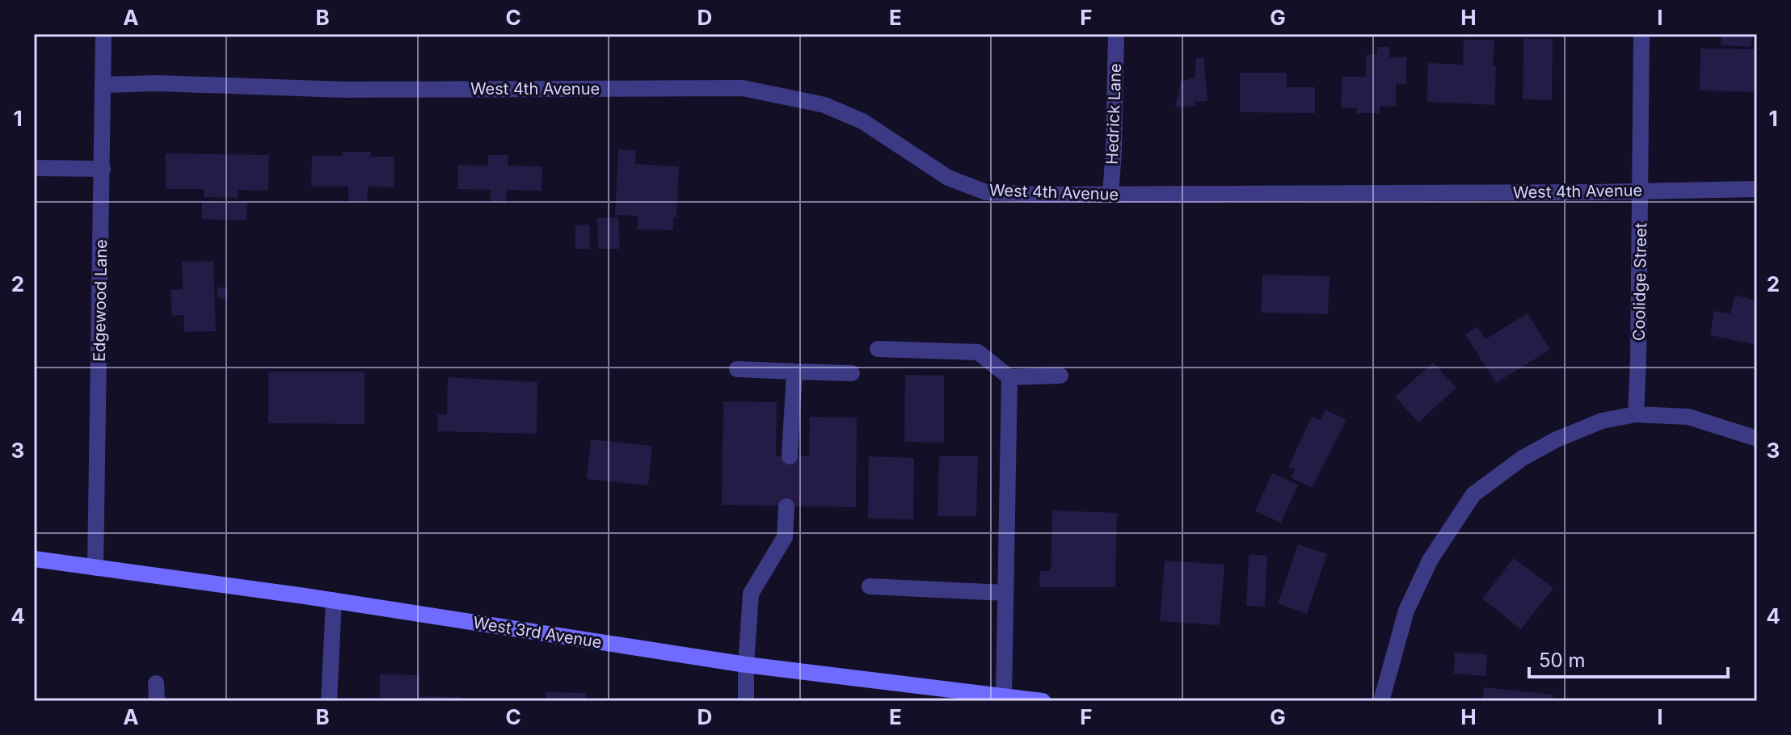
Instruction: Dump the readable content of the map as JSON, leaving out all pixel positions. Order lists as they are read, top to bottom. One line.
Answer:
{"streets":{"street":["West 4th Avenue","Hedrick Lane","Coolidge Street","Edgewood Lane","West 3rd Avenue"]},"crossings":[["West 4th Avenue","Hedrick Lane"],["West 4th Avenue","Coolidge Street"],["West 4th Avenue","Edgewood Lane"],["Edgewood Lane","West 3rd Avenue"]],"scale_bar":"50 m","grid":{"columns":["A","B","C","D","E","F","G","H","I"],"rows":["1","2","3","4"]}}
